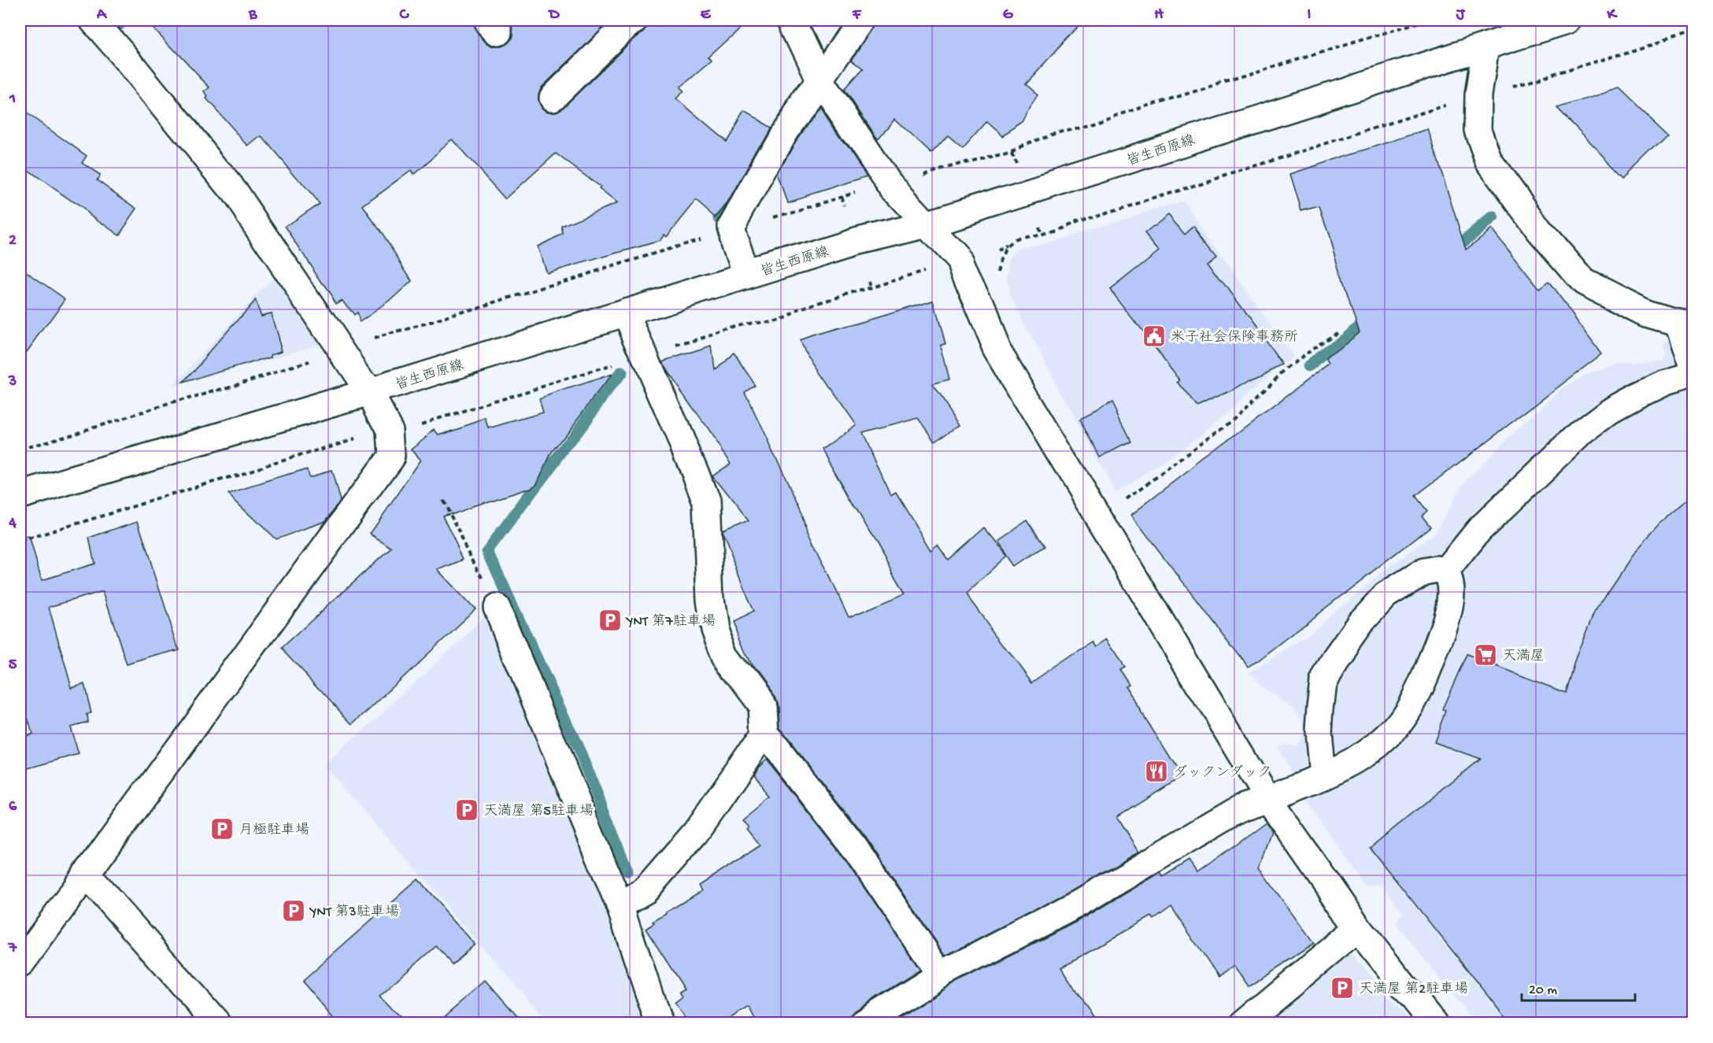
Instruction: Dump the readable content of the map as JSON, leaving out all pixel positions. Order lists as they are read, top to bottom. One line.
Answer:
{"streets":{"street":["皆生西原線"]},"places":{"public building":["米子社会保険事務所"],"parking":["YNT 第7駐車場","天満屋 第5駐車場","月極駐車場","YNT 第3駐車場","天満屋 第2駐車場"],"supermarket":["天満屋"],"restaurant":["ダックンダック"]},"scale_bar":"20 m","grid":{"columns":["A","B","C","D","E","F","G","H","I","J","K"],"rows":["1","2","3","4","5","6","7"]}}
